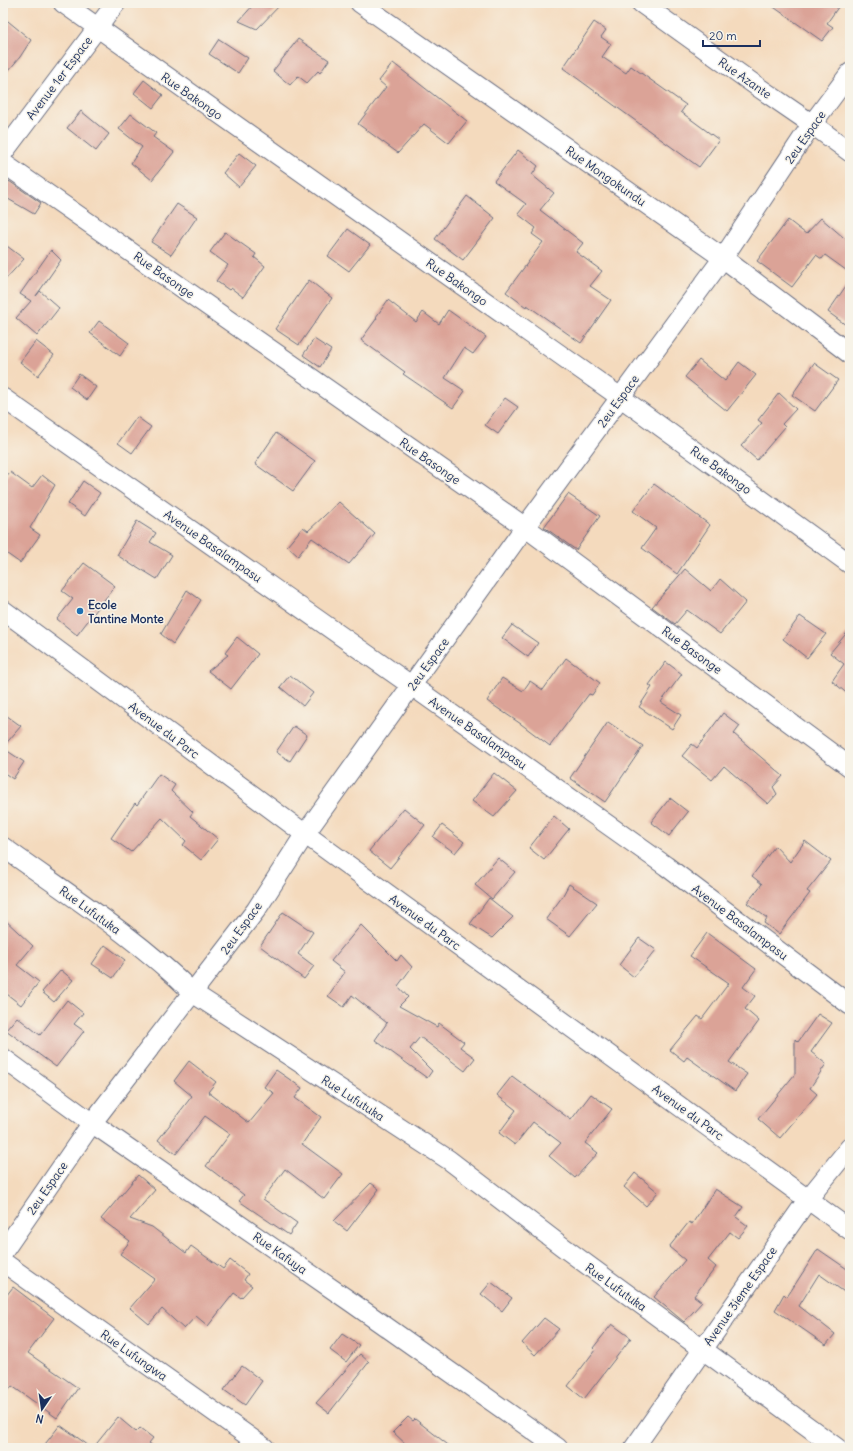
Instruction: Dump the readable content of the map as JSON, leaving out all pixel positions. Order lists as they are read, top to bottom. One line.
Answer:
{"streets":{"street":["Avenue 1er Espace","Rue Azante","Rue Bakongo","2eu Espace","Rue Mongokundu","Rue Basonge","Avenue Basalampasu","Avenue du Parc","Rue Lufutuka","Rue Kafuya","Avenue 3ieme Espace","Rue Lufungwa"]},"crossings":[["Avenue 1er Espace","Rue Bakongo"],["Rue Azante","2eu Espace"],["Rue Bakongo","2eu Espace"],["2eu Espace","Rue Mongokundu"],["2eu Espace","Rue Basonge"],["2eu Espace","Avenue Basalampasu"],["2eu Espace","Avenue du Parc"],["2eu Espace","Rue Lufutuka"],["2eu Espace","Rue Kafuya"],["Avenue du Parc","Avenue 3ieme Espace"],["Rue Lufutuka","Avenue 3ieme Espace"]],"places":["Ecole Tantine Monte"],"scale_bar":"20 m","north":"bottom"}
